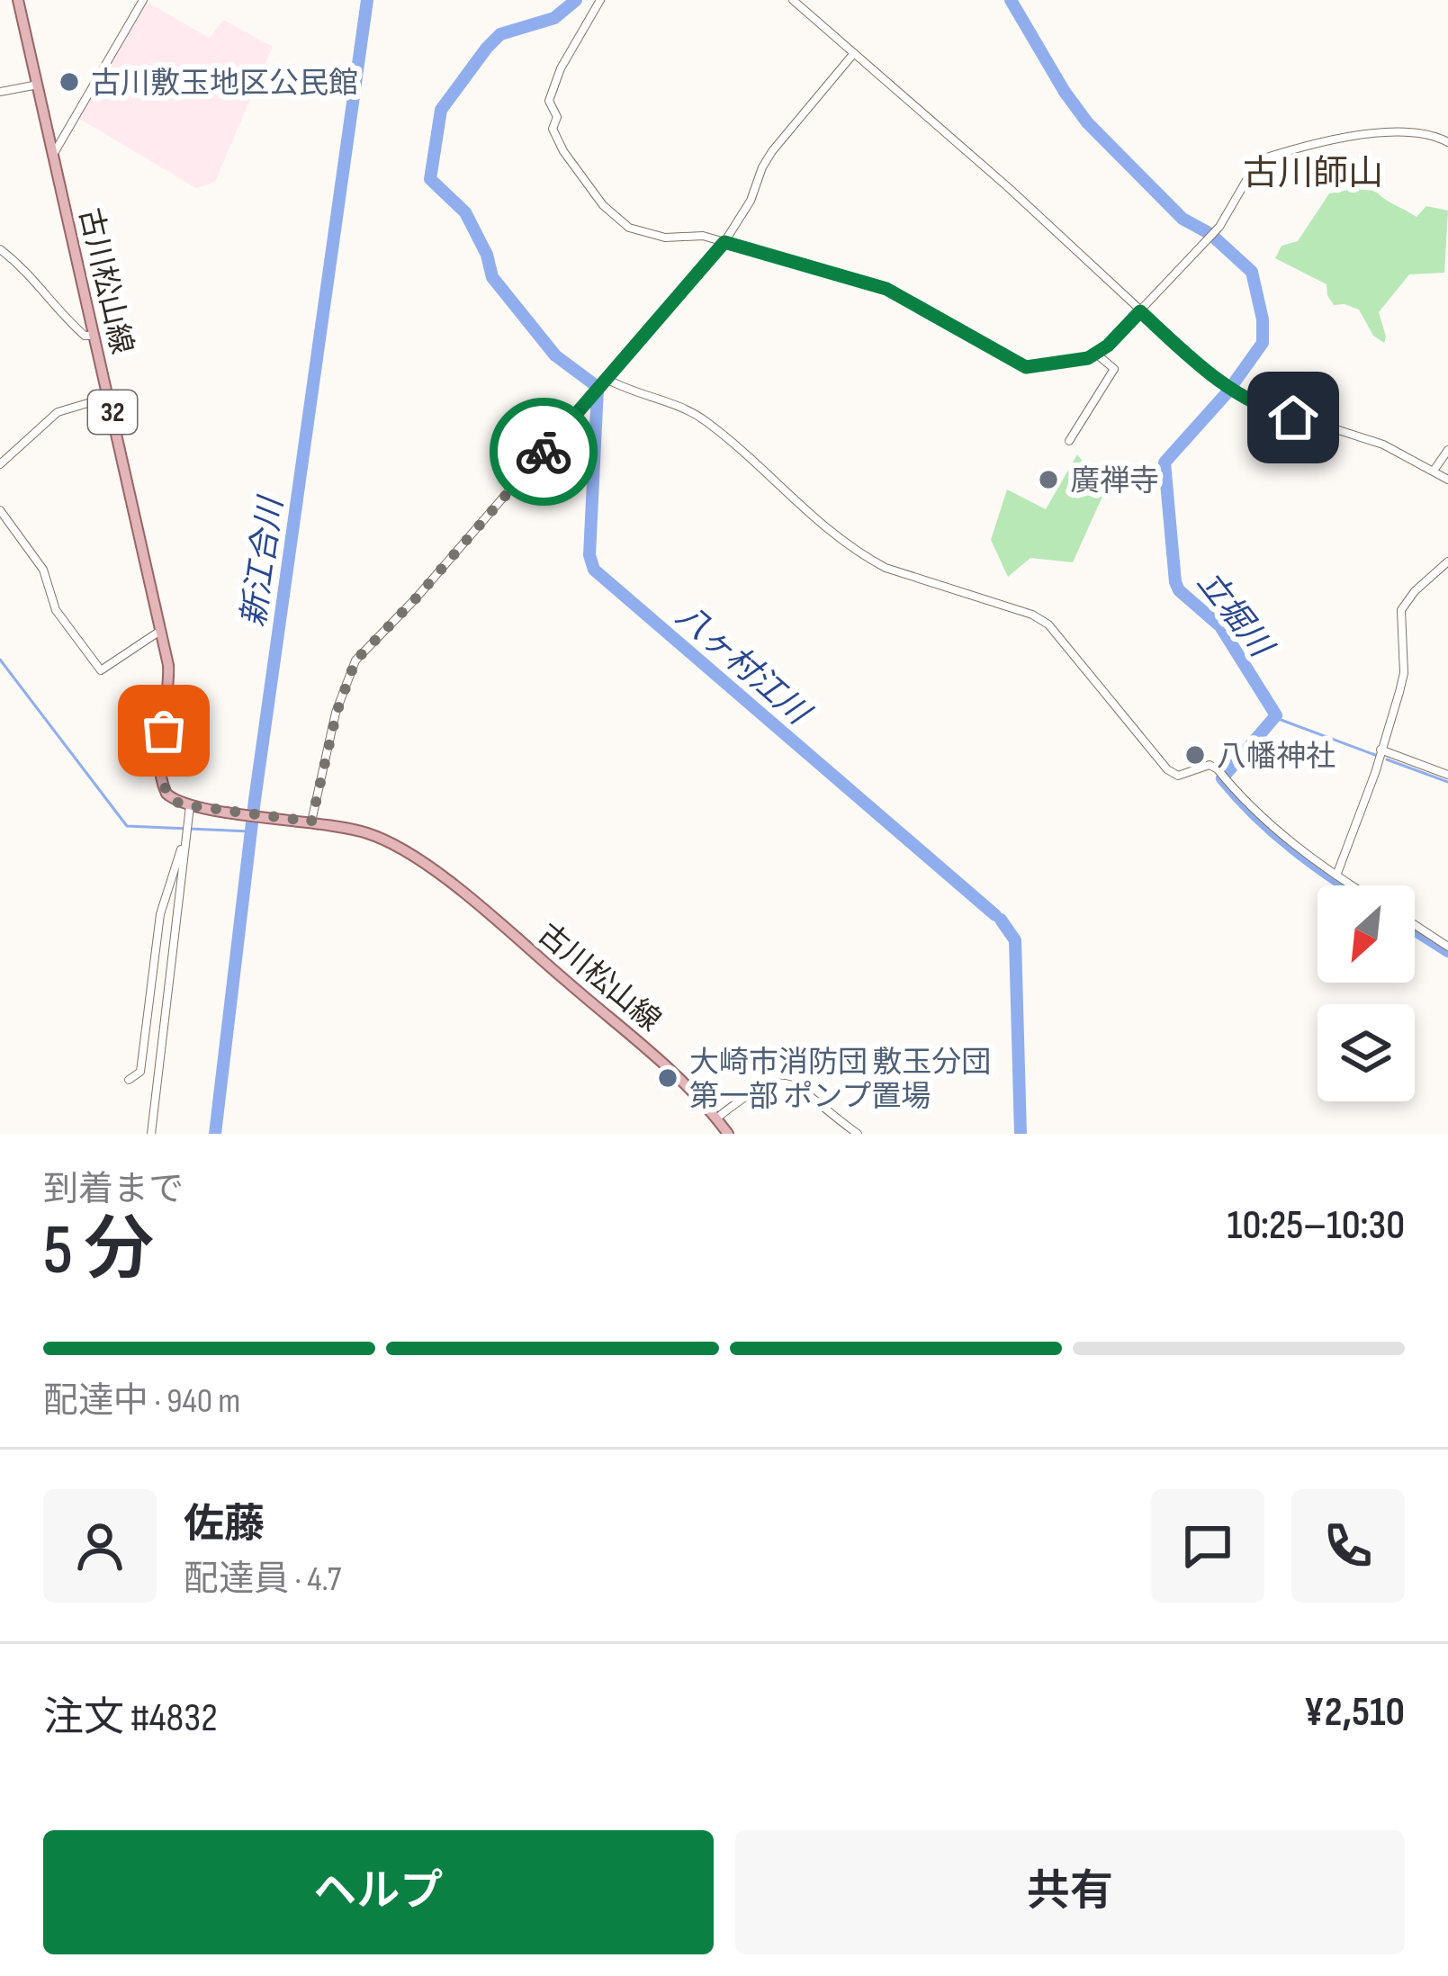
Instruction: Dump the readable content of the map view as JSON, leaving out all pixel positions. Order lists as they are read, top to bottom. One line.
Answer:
{"streets":{"main road":["古川松山線","32"]},"districts":["古川師山"],"water":["新江合川","立堀川","八ヶ村江川"],"places":["古川敷玉地区公民館","廣禅寺","八幡神社","大崎市消防団 敷玉分団 第一部 ポンプ置場"],"north":"bottom left","page":{"heading":["5 分","到着まで","10:25–10:30"],"panel":["佐藤","配達員 · 4.7","注文 #4832","¥2,510"],"bar":"配達中 · 940 m","buttons":["ヘルプ","共有"]}}
